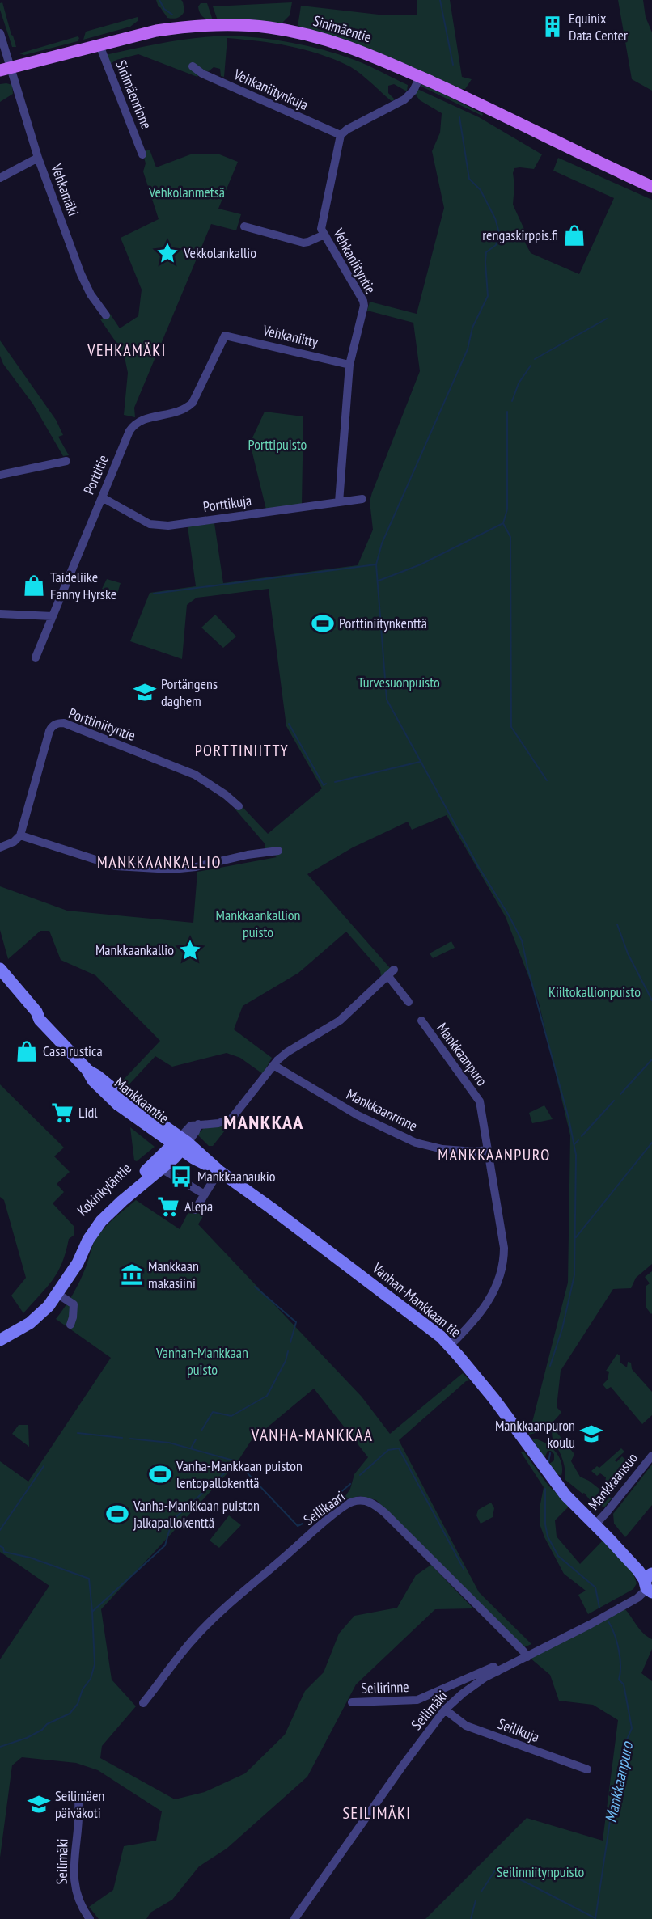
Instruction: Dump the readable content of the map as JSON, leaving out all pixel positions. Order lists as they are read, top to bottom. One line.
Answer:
{"streets":{"main road":["Sinimäentie","Mankkaantie","Kokinkyläntie","Vanhan-Mankkaan tie"],"street":["Vehkaniitynkuja","Sinimäenrinne","Vehkamäki","Vehkaniityntie","Vehkaniitty","Porttitie","Porttikuja","Porttiniityntie","Mankkaanpuro","Mankkaanrinne","Mankkaansuo","Seilikaari","Seilirinne","Seilimäki","Seilikuja"]},"crossings":[["Sinimäentie","Sinimäenrinne"],["Sinimäentie","Vehkamäki"],["Vehkaniitynkuja","Vehkaniityntie"],["Vehkaniityntie","Vehkaniitty"],["Vehkaniityntie","Porttikuja"],["Vehkaniitty","Porttitie"],["Porttitie","Porttikuja"],["Mankkaanpuro","Mankkaanrinne"],["Mankkaanpuro","Vanhan-Mankkaan tie"],["Mankkaantie","Kokinkyläntie"],["Mankkaantie","Vanhan-Mankkaan tie"],["Kokinkyläntie","Vanhan-Mankkaan tie"],["Vanhan-Mankkaan tie","Mankkaansuo"],["Vanhan-Mankkaan tie","Seilimäki"],["Seilikaari","Seilimäki"],["Seilirinne","Seilimäki"],["Seilimäki","Seilikuja"]],"districts":["VEHKAMÄKI","PORTTINIITTY","MANKKAANKALLIO","MANKKAA","MANKKAANPURO","VANHA-MANKKAA","SEILIMÄKI"],"water":["Mankkaanpuro"],"parks":["Vehkolanmetsä","Porttipuisto","Turvesuonpuisto","Mankkaankallion puisto","Kiiltokallionpuisto","Vanhan-Mankkaan puisto","Seilinniitynpuisto"],"places":{"building":["Equinix Data Center"],"shop":["rengaskirppis.fi","Taideliike Fanny Hyrske","Casa rustica"],"place":["Vekkolankallio","Mankkaankallio"],"sports":["Porttiniitynkenttä","Vanha-Mankkaan puiston lentopallokenttä","Vanha-Mankkaan puiston jalkapallokenttä"],"school or university":["Portängens daghem","Mankkaanpuron koulu","Seilimäen päiväkoti"],"supermarket":["Lidl","Alepa"],"bus stop":["Mankkaanaukio"],"museum":["Mankkaan makasiini"]}}
